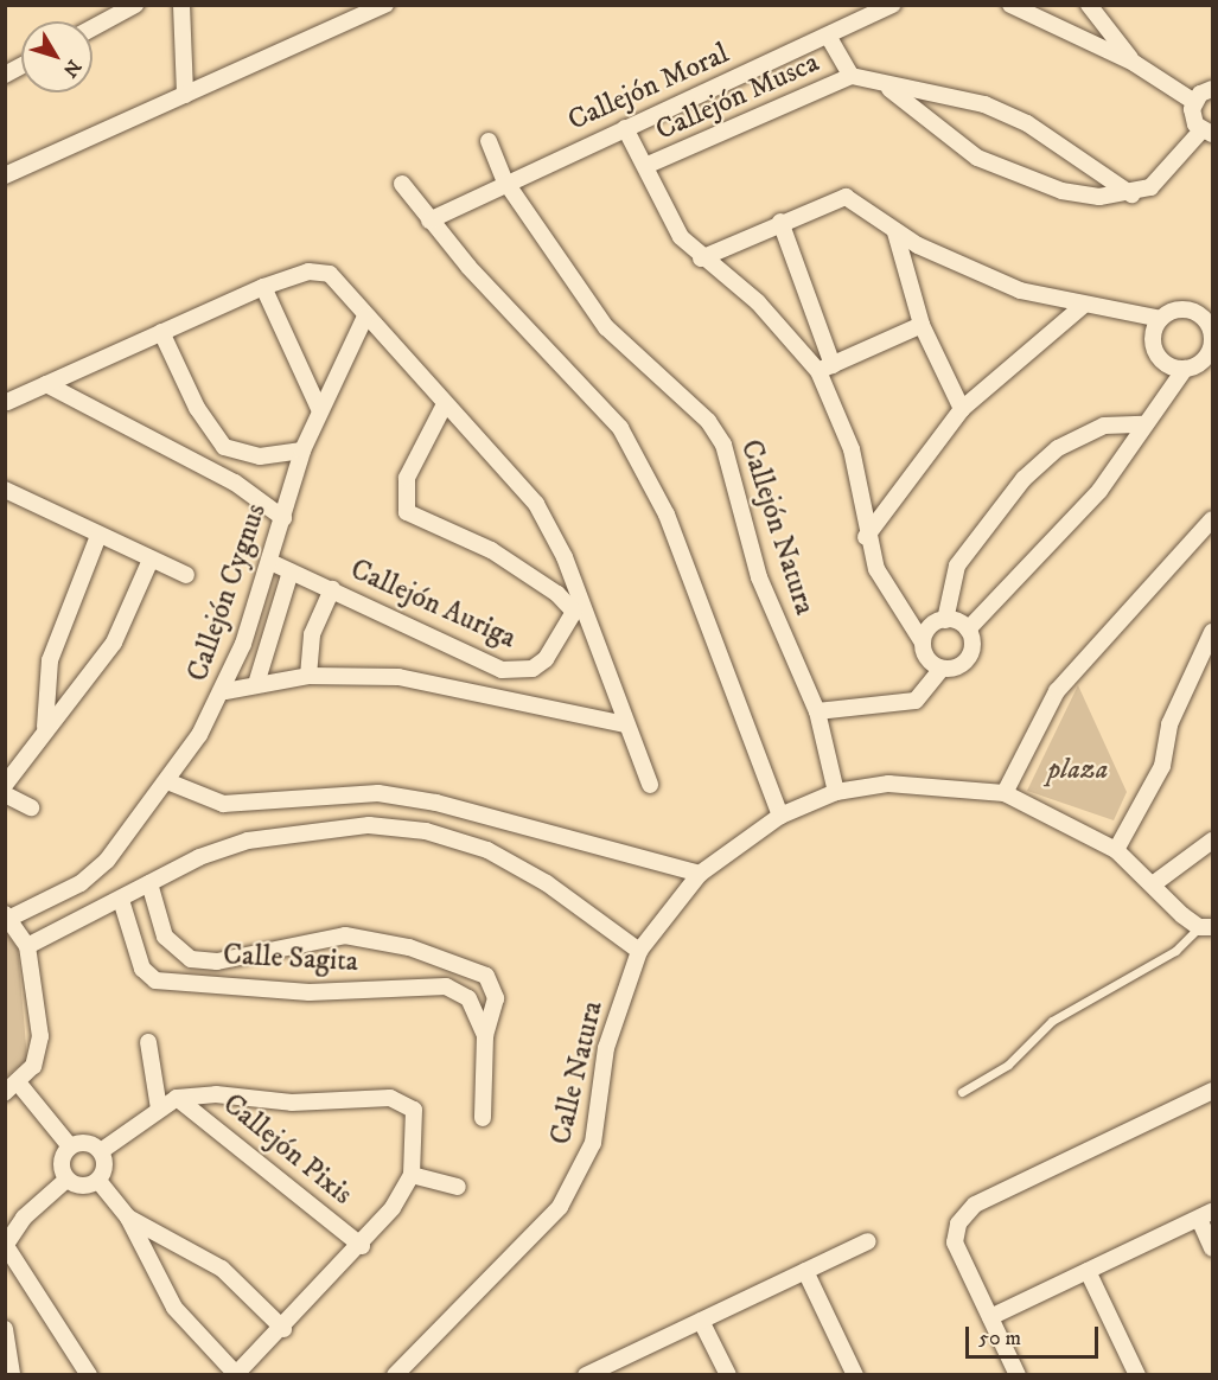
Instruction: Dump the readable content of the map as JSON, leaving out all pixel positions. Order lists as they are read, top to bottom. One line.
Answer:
{"streets":{"street":["Callejón Moral","Callejón Musca","Callejón Natura","Callejón Cygnus","Callejón Auriga","Calle Sagita","Calle Natura","Callejón Pixis"]},"crossings":[["Callejón Moral","Callejón Musca"],["Callejón Moral","Callejón Natura"],["Callejón Natura","Calle Natura"],["Callejón Cygnus","Callejón Auriga"]],"parks":["plaza"],"scale_bar":"50 m","north":"bottom right"}
